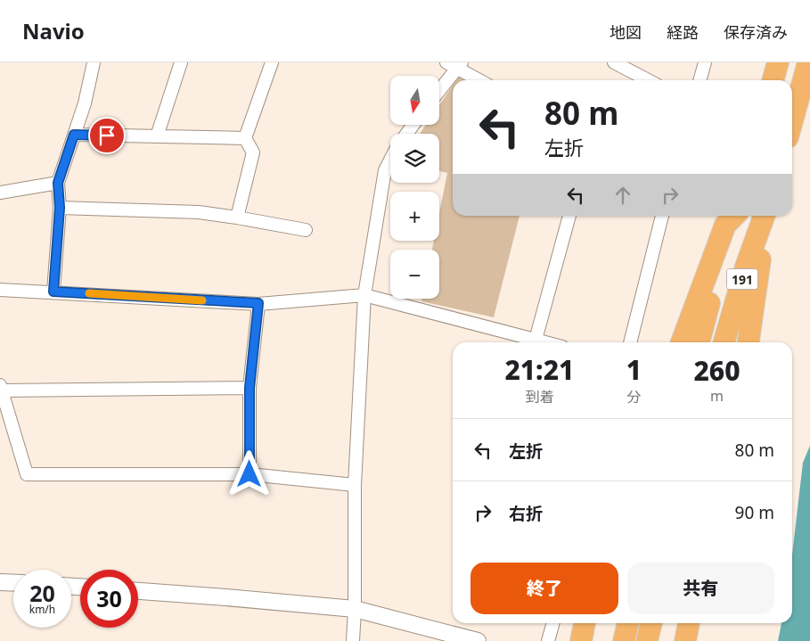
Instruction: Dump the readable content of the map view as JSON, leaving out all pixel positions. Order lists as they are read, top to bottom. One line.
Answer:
{"streets":{"highway":["191"]},"north":"bottom","page":{"header":"Navio","nav":["地図","経路","保存済み"],"map_buttons":["+","−"],"turn":["80 m","左折"],"eta":["21:21","到着","1","分","260","m"],"list":[{"name":"左折","value":"80 m"},{"name":"右折","value":"90 m"}],"buttons":["終了","共有"],"speed":"20 km/h","limit":"30"}}
